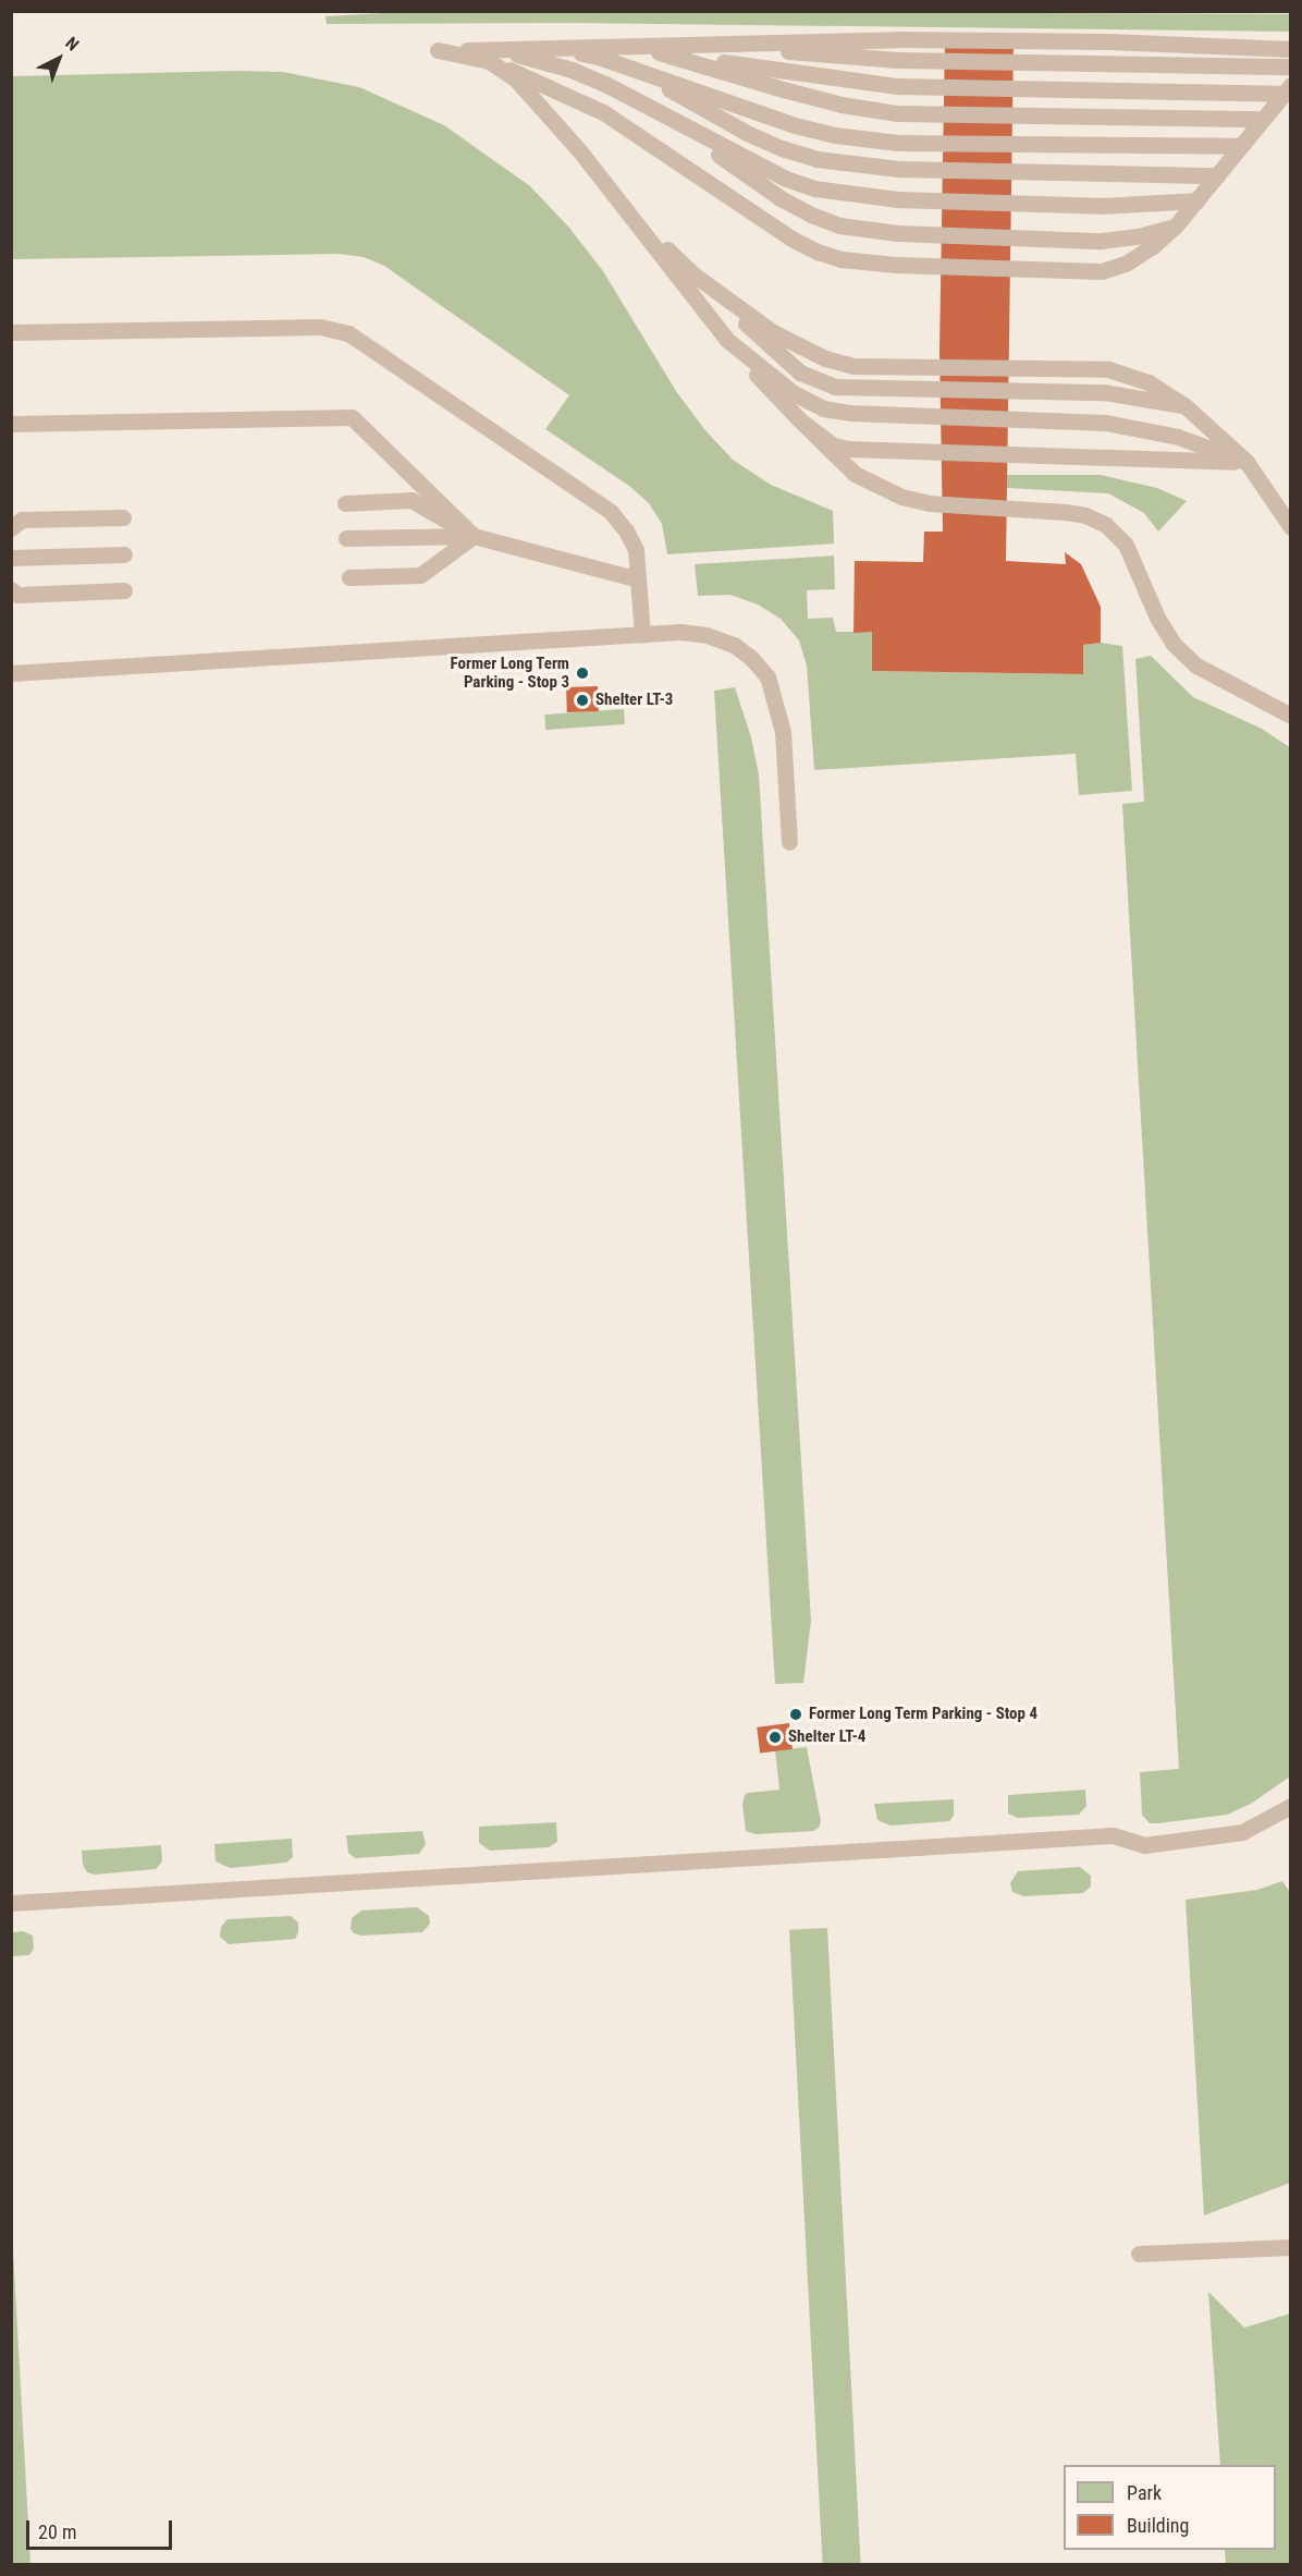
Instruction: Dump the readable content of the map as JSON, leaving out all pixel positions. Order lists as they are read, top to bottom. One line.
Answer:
{"places":["Former Long Term Parking - Stop 3","Shelter LT-3","Former Long Term Parking - Stop 4","Shelter LT-4"],"legend":["Park","Building"],"scale_bar":"20 m","north":"top right"}
